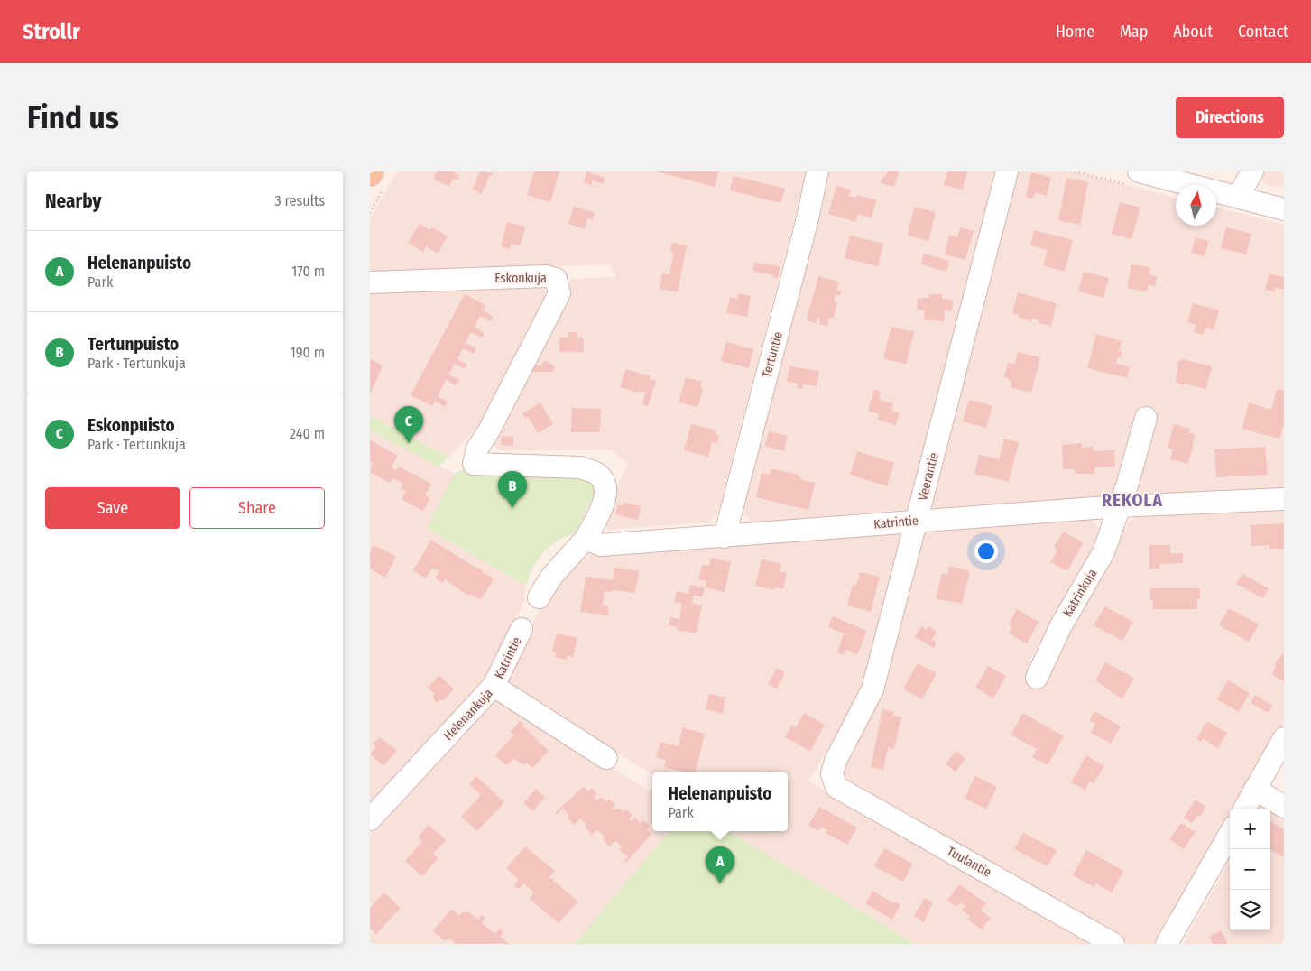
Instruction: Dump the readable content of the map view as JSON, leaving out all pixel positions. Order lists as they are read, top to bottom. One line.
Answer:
{"streets":{"street":["Eskonkuja","Tertuntie","Veerantie","Katrintie","Katrinkuja","Helenankuja","Tuulantie"]},"crossings":[["Eskonkuja","Katrintie"],["Tertuntie","Katrintie"],["Veerantie","Katrintie"],["Veerantie","Tuulantie"],["Katrintie","Katrinkuja"],["Katrintie","Helenankuja"]],"districts":["REKOLA"],"north":"top","page":{"header":"Strollr","nav":["Home","Map","About","Contact"],"buttons":["Directions",["Save","Share"]],"title":"Find us","heading":["Nearby","3 results"],"list":[{"mark":"A","name":"Helenanpuisto","note":"Park","value":"170 m"},{"mark":"B","name":"Tertunpuisto","note":"Park · Tertunkuja","value":"190 m"},{"mark":"C","name":"Eskonpuisto","note":"Park · Tertunkuja","value":"240 m"}],"pins":["C","B","A"],"popup":["Helenanpuisto","Park"],"map_buttons":["+","−"]}}
